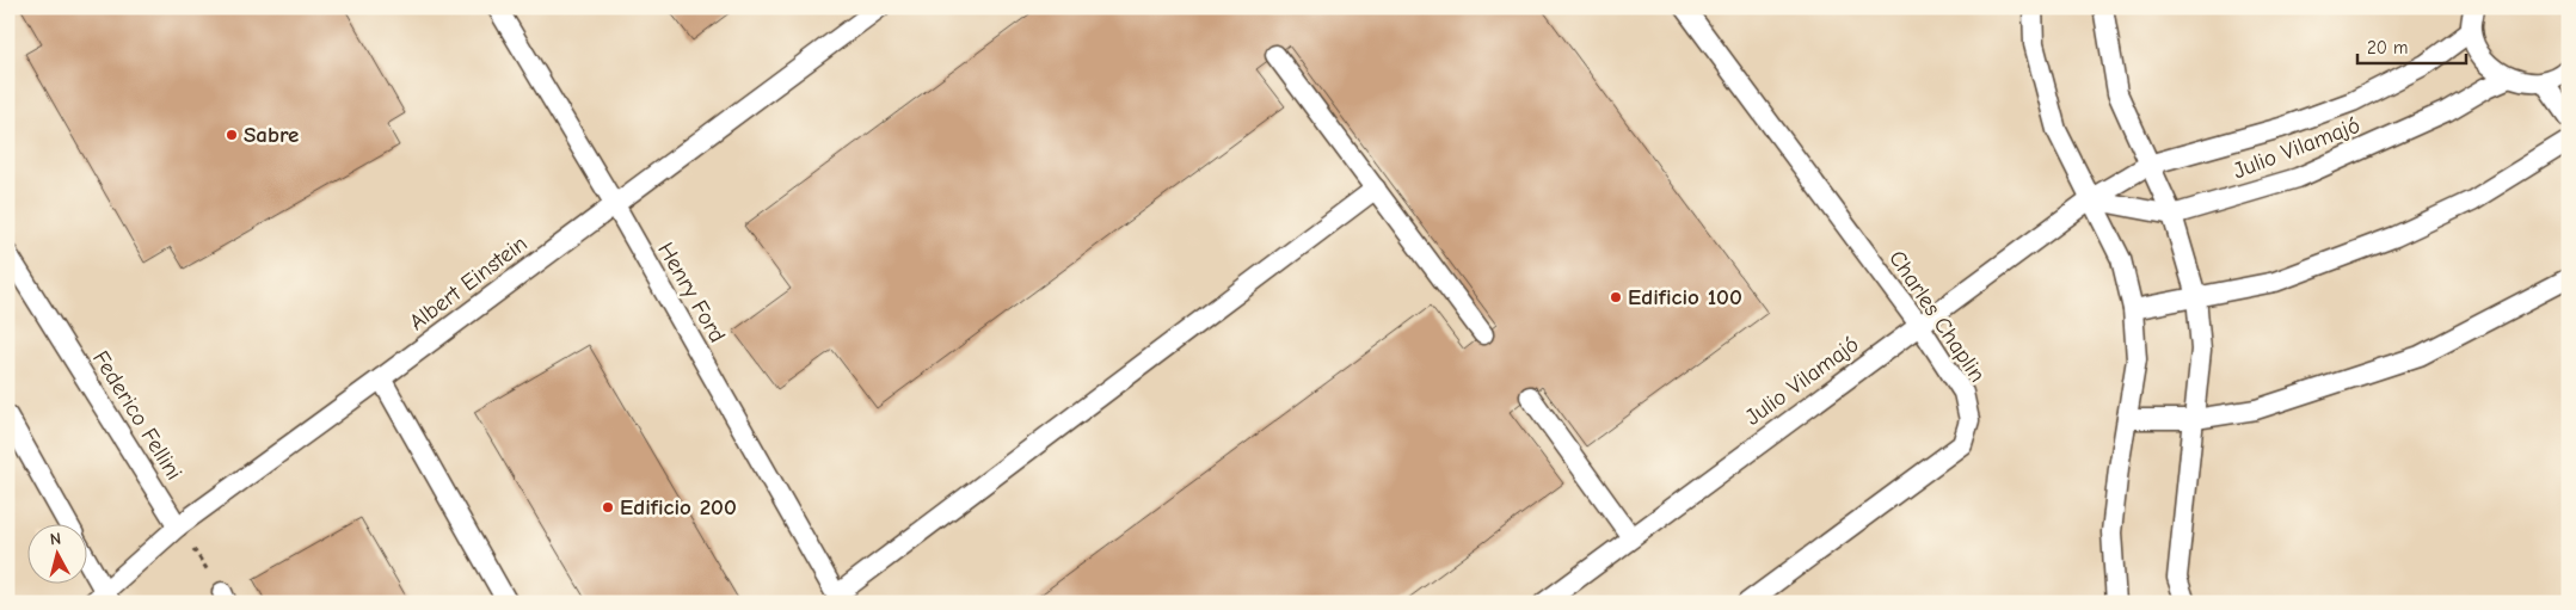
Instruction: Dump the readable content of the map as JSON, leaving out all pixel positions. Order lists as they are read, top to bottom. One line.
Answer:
{"streets":{"lane":["Julio Vilamajó","Albert Einstein","Henry Ford","Charles Chaplin","Federico Fellini"]},"crossings":[["Julio Vilamajó","Charles Chaplin"],["Albert Einstein","Henry Ford"],["Albert Einstein","Federico Fellini"]],"places":["Sabre","Edificio 100","Edificio 200"],"scale_bar":"20 m","north":"top"}
